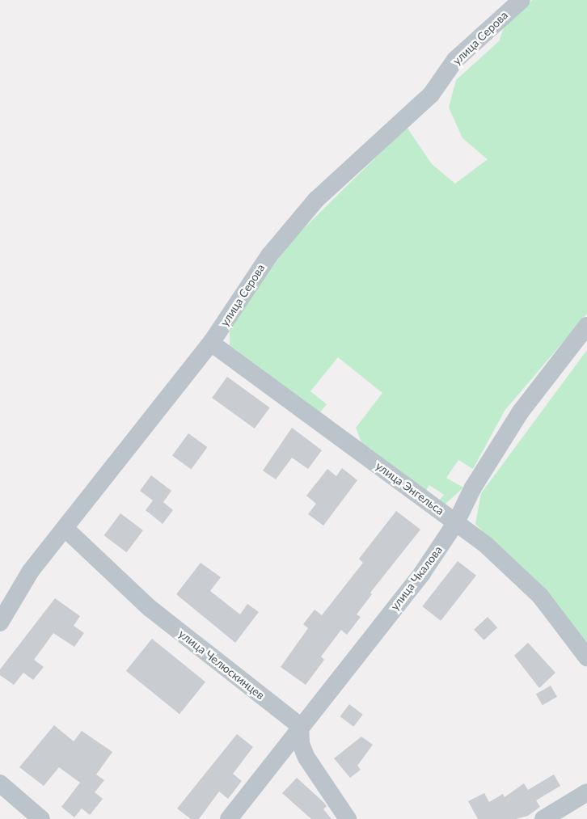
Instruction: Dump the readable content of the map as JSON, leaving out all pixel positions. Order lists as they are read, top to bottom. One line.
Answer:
{"streets":{"street":["улица Серова","улица Энгельса","улица Чкалова","улица Челюскинцев"]},"crossings":[["улица Серова","улица Энгельса"],["улица Серова","улица Челюскинцев"],["улица Энгельса","улица Чкалова"],["улица Чкалова","улица Челюскинцев"]]}
